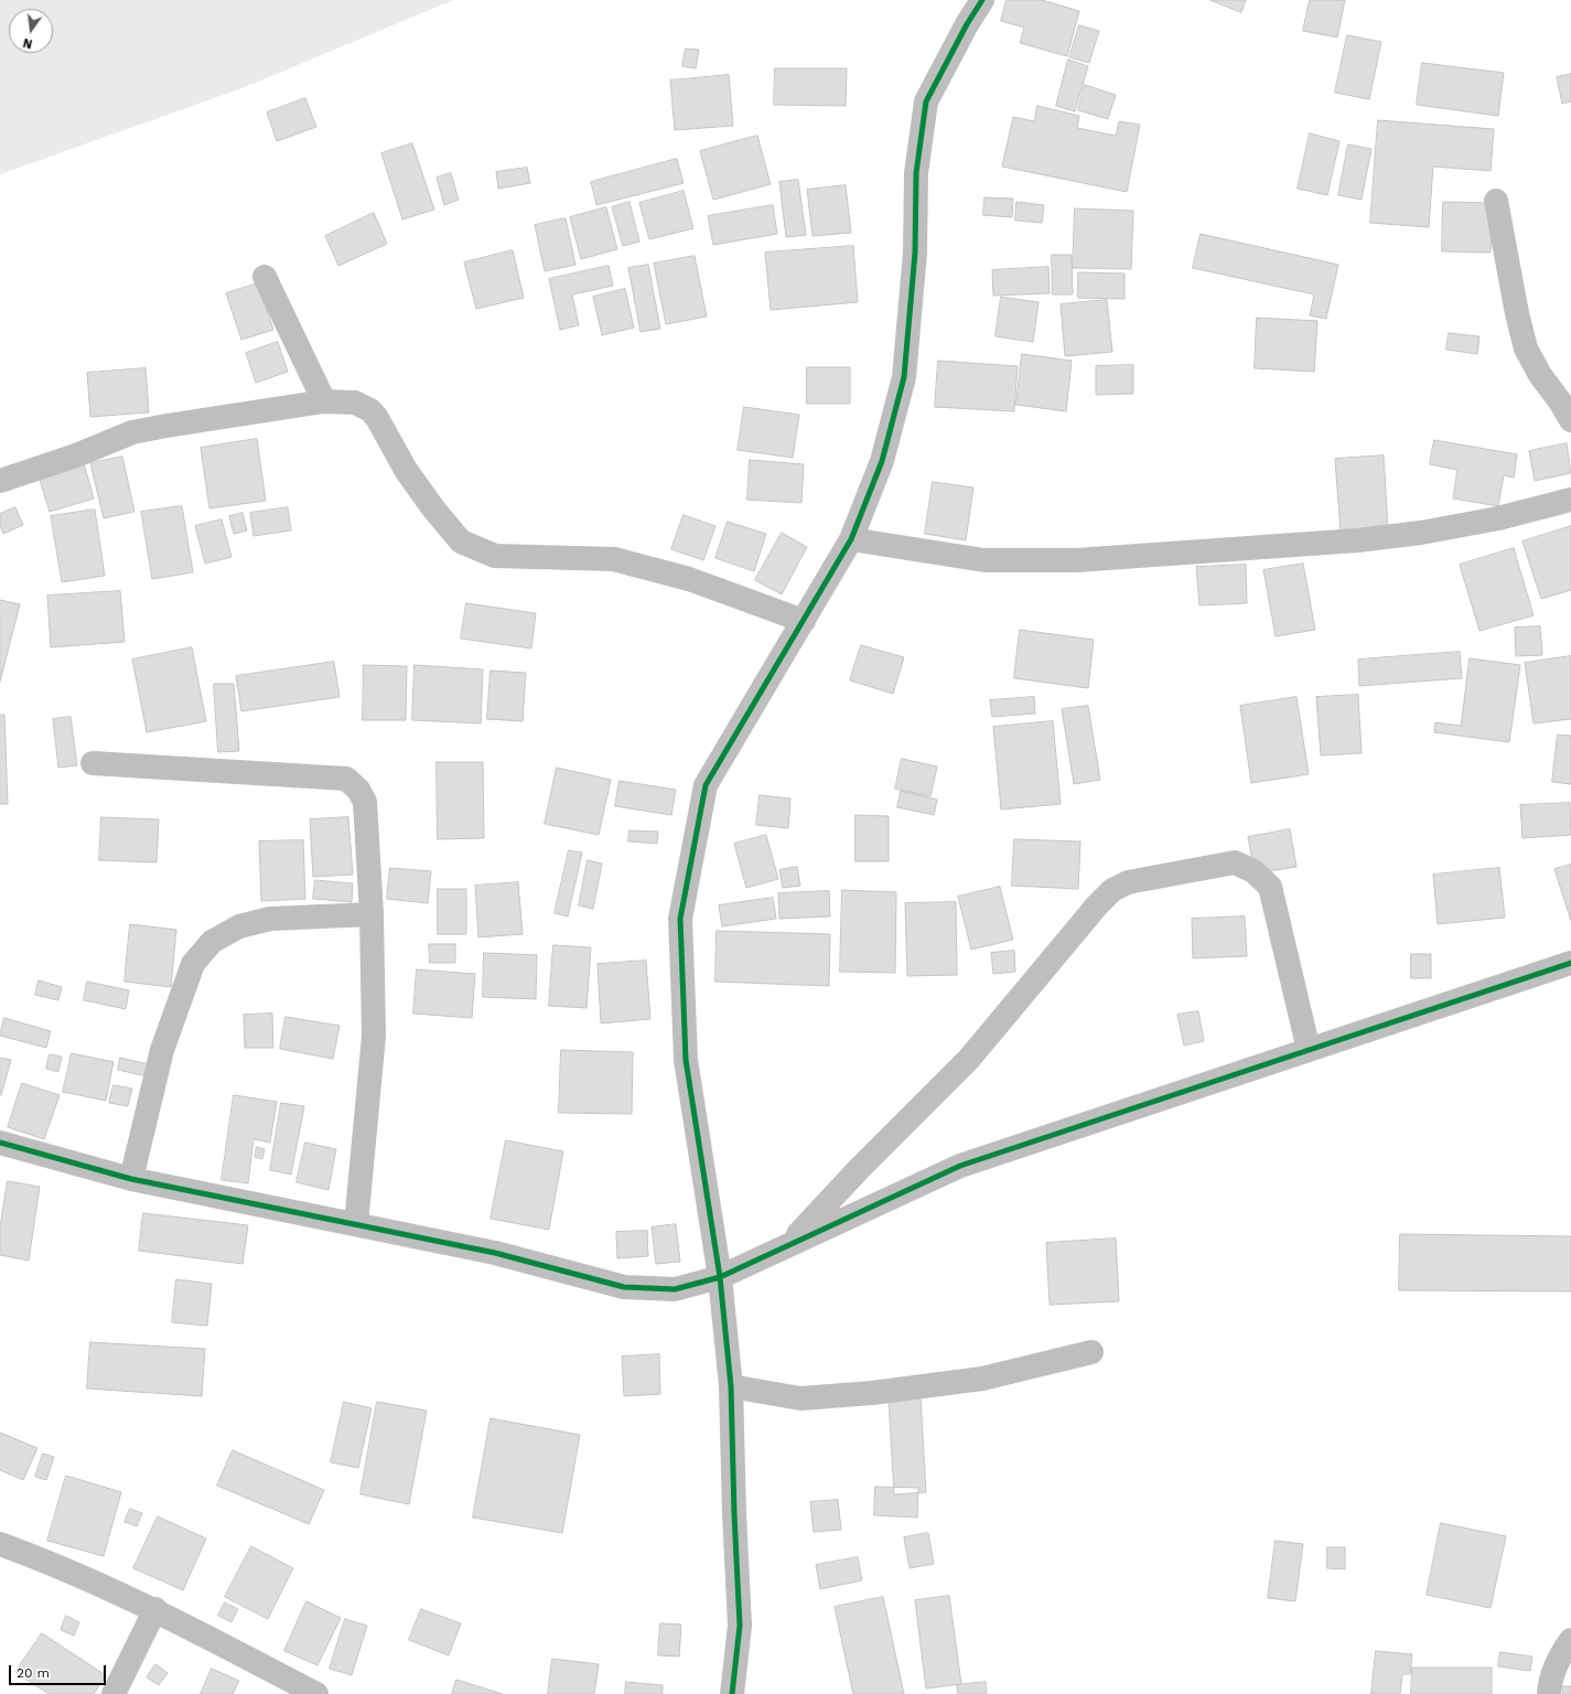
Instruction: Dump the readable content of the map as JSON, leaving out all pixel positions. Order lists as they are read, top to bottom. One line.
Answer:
{"scale_bar":"20 m","north":"bottom"}
